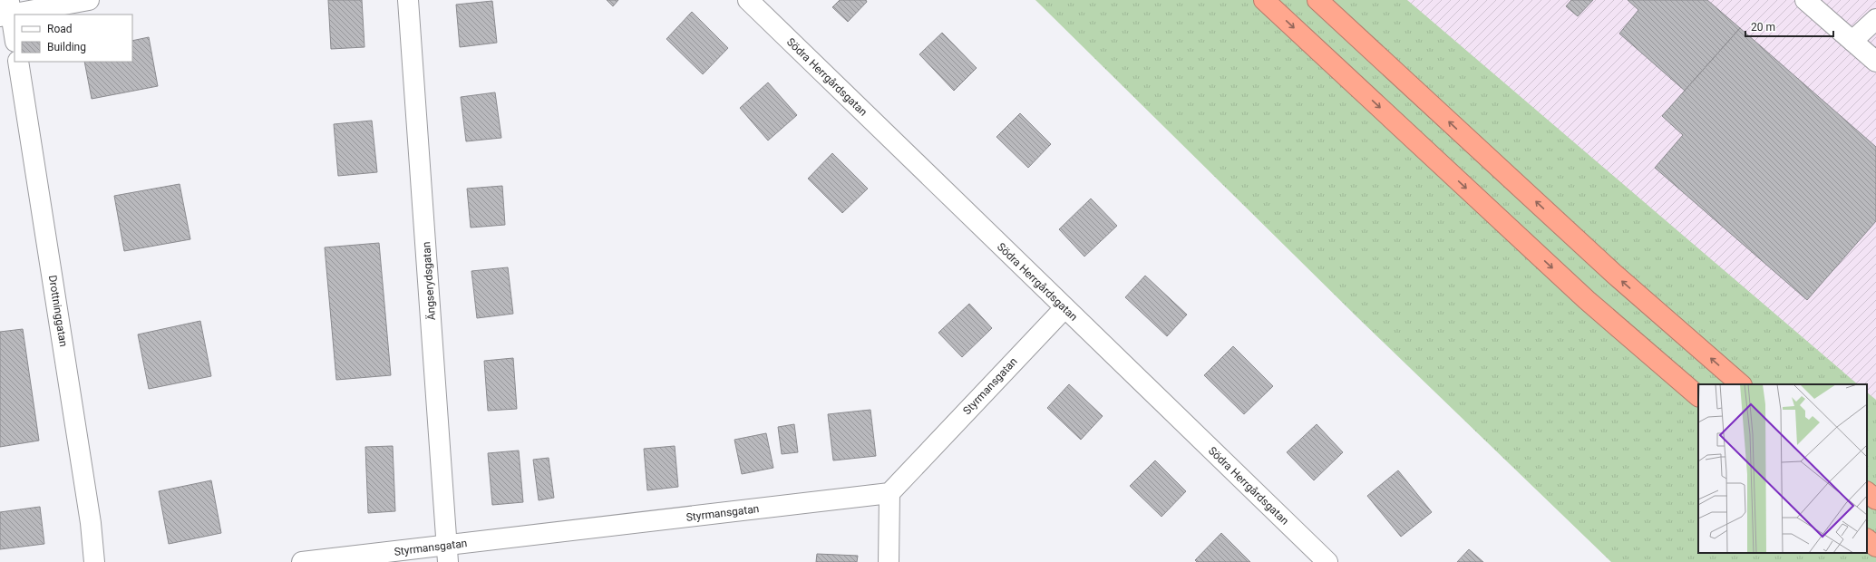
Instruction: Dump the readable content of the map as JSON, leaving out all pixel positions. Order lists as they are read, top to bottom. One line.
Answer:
{"streets":{"street":["Södra Herrgårdsgatan","Ängserydsgatan","Drottninggatan","Styrmansgatan"]},"crossings":[["Södra Herrgårdsgatan","Styrmansgatan"],["Ängserydsgatan","Styrmansgatan"]],"legend":["Road","Building"],"scale_bar":"20 m"}
